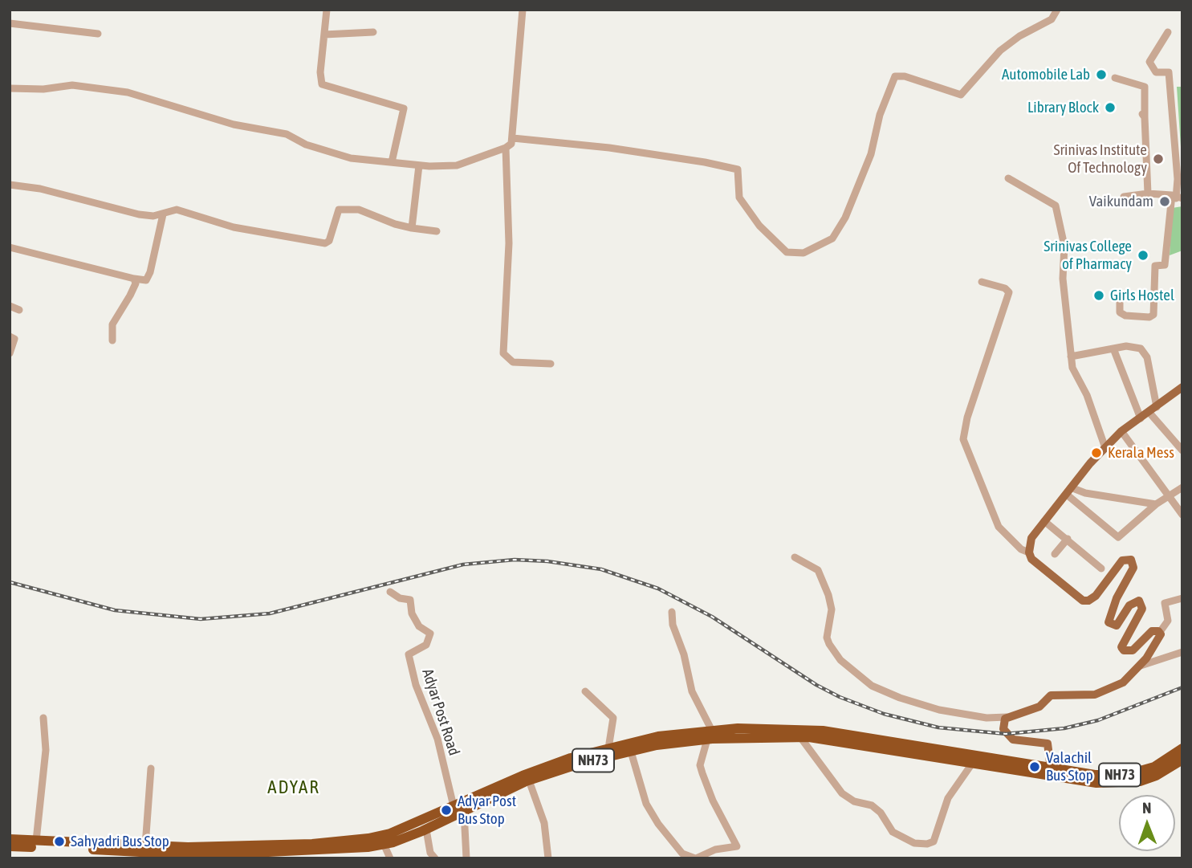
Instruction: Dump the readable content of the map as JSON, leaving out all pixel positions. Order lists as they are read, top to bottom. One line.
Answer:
{"streets":{"highway":["NH73"],"street":["Adyar Post Road"]},"crossings":[["Adyar Post Road","NH73"]],"districts":["ADYAR"],"places":["Automobile Lab","Library Block","Srinivas Institute Of Technology","Vaikundam","Srinivas College of Pharmacy","Girls Hostel","Kerala Mess","Valachil Bus Stop","Adyar Post Bus Stop","Sahyadri Bus Stop"],"north":"top"}
